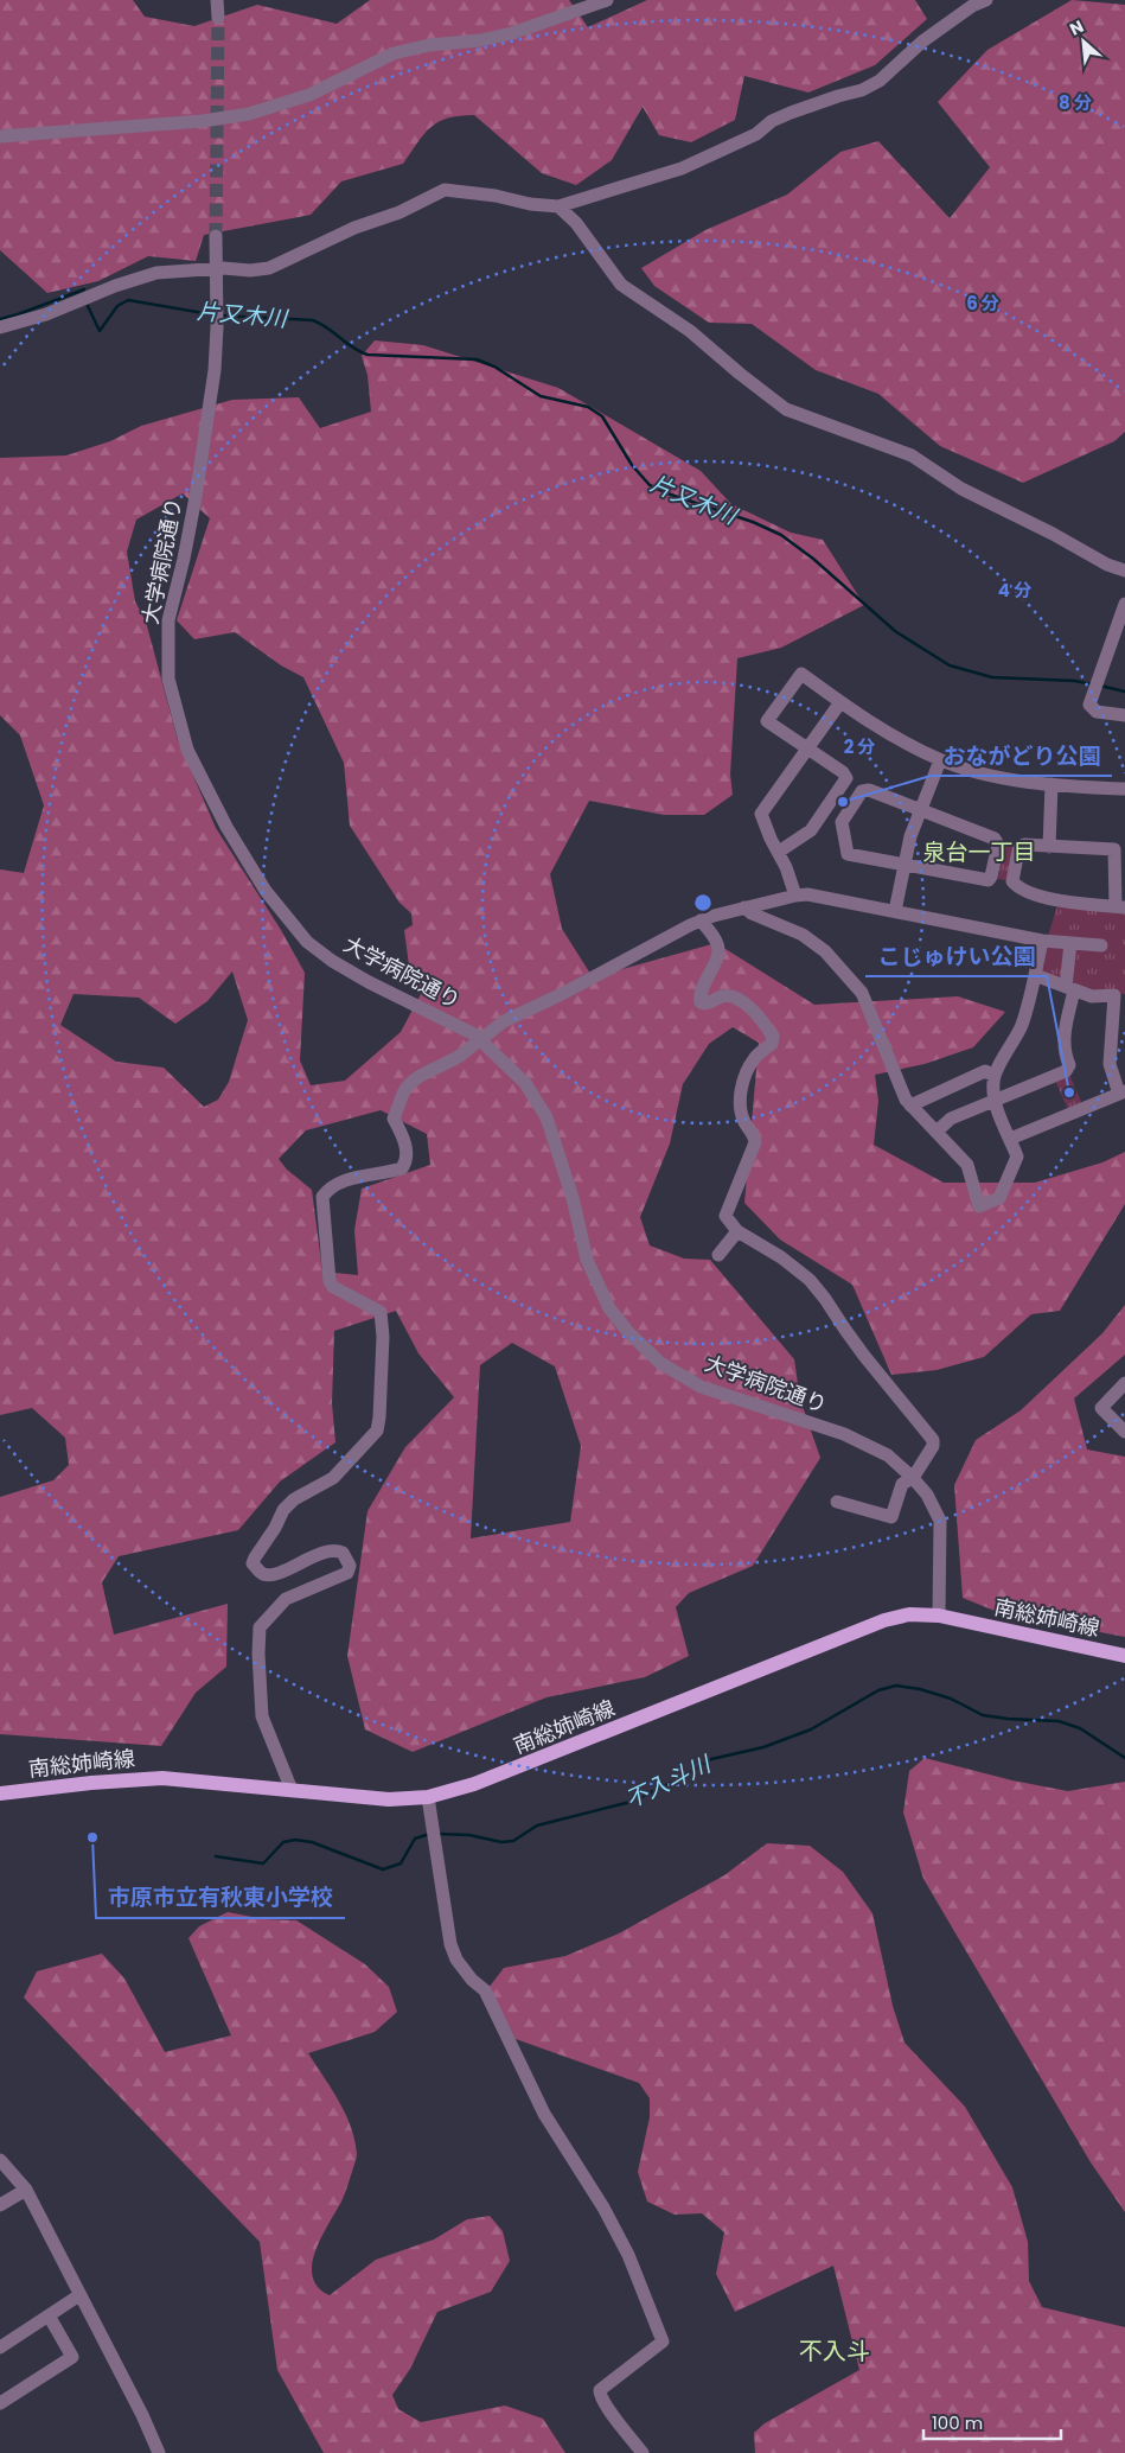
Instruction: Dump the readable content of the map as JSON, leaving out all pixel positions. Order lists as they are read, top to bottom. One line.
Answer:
{"streets":{"main road":["南総姉崎線"],"street":["大学病院通り"]},"crossings":[["大学病院通り","南総姉崎線"]],"districts":["泉台一丁目","不入斗"],"water":["片又木川","不入斗川"],"places":["おながどり公園","こじゅけい公園","市原市立有秋東小学校"],"scale_bar":"100 m","north":"top left","rings":["8 分","6 分","4 分","2 分"]}
